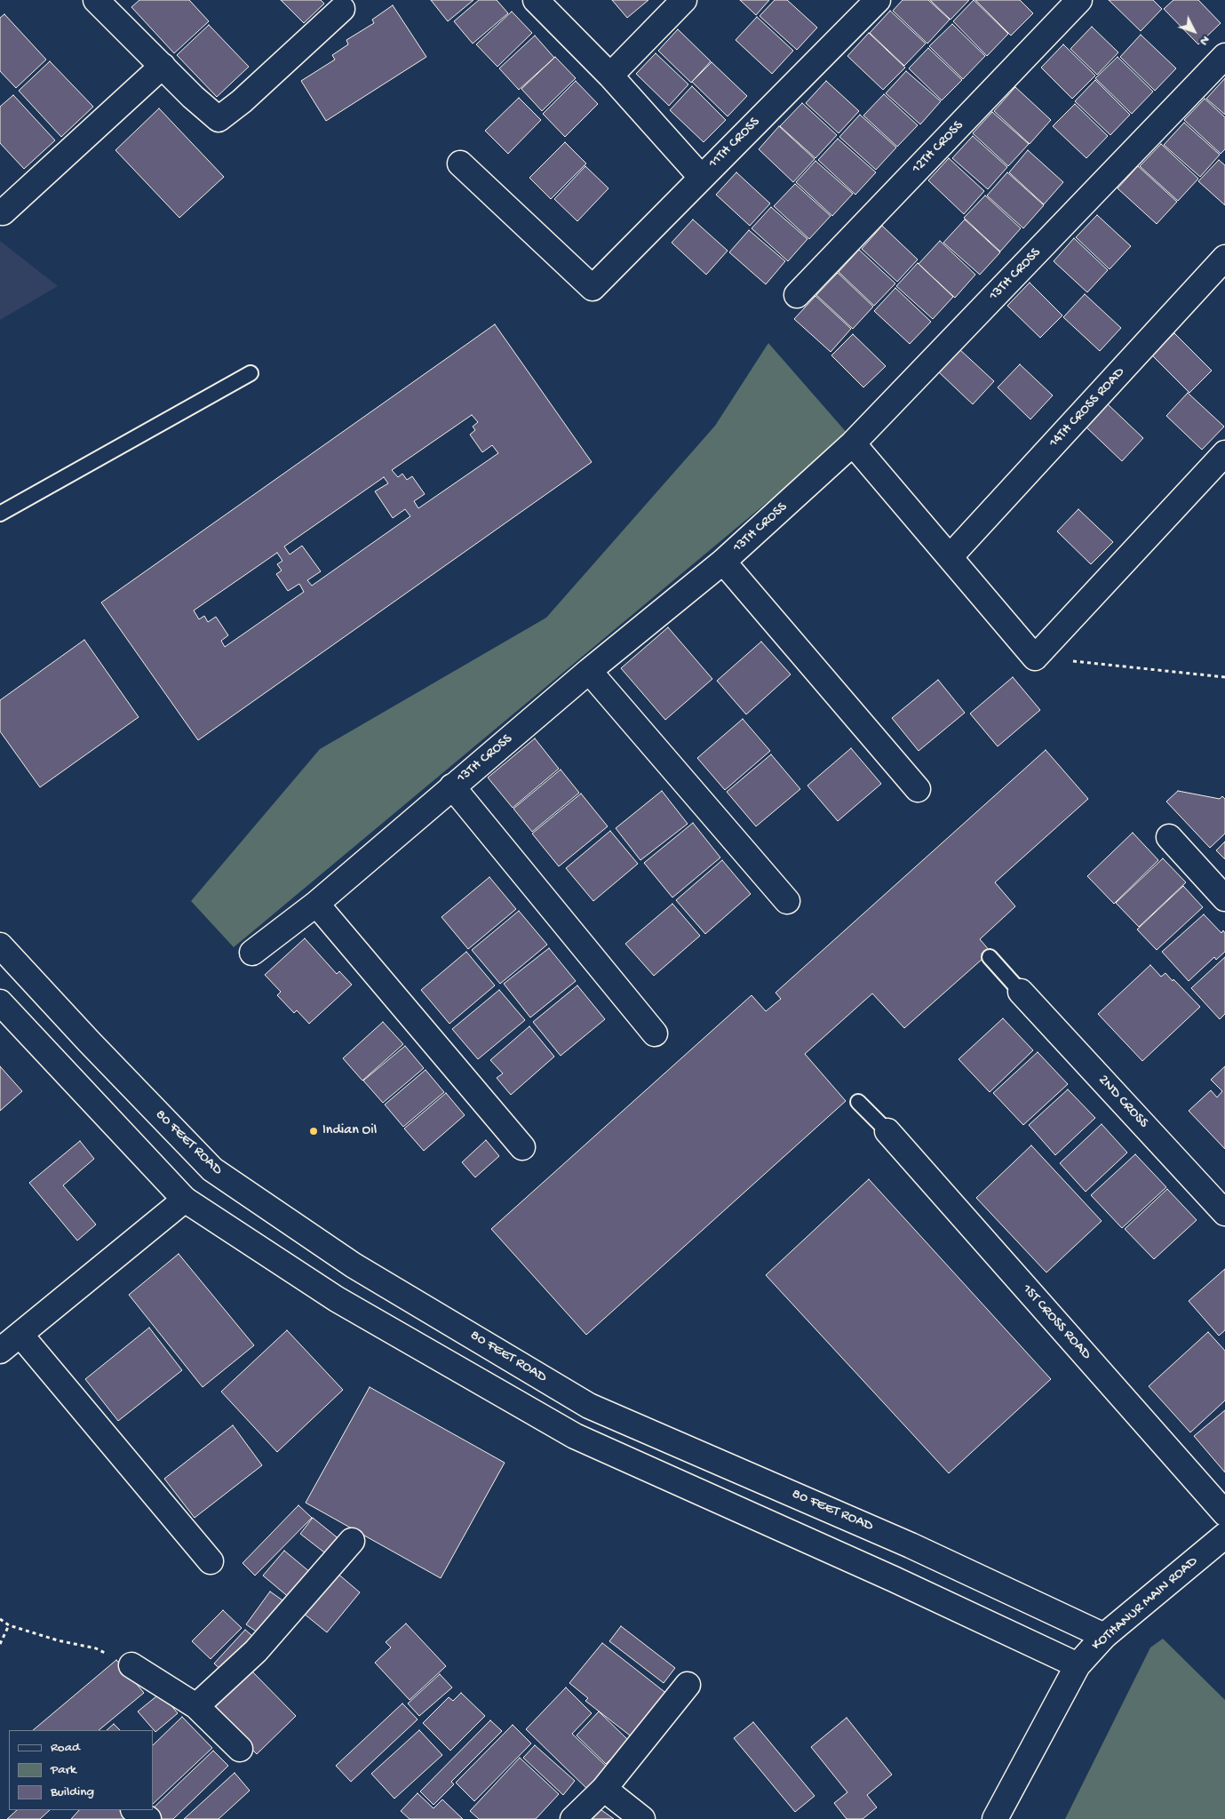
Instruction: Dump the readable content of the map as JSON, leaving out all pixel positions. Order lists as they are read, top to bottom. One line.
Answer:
{"streets":{"street":["11TH CROSS","12TH CROSS","13TH CROSS","14TH CROSS ROAD","2ND CROSS","80 FEET ROAD","1ST CROSS ROAD","KOTHANUR MAIN ROAD"]},"crossings":[["80 FEET ROAD","KOTHANUR MAIN ROAD"]],"places":["Indian Oil"],"legend":["Road","Park","Building"],"north":"bottom right"}
